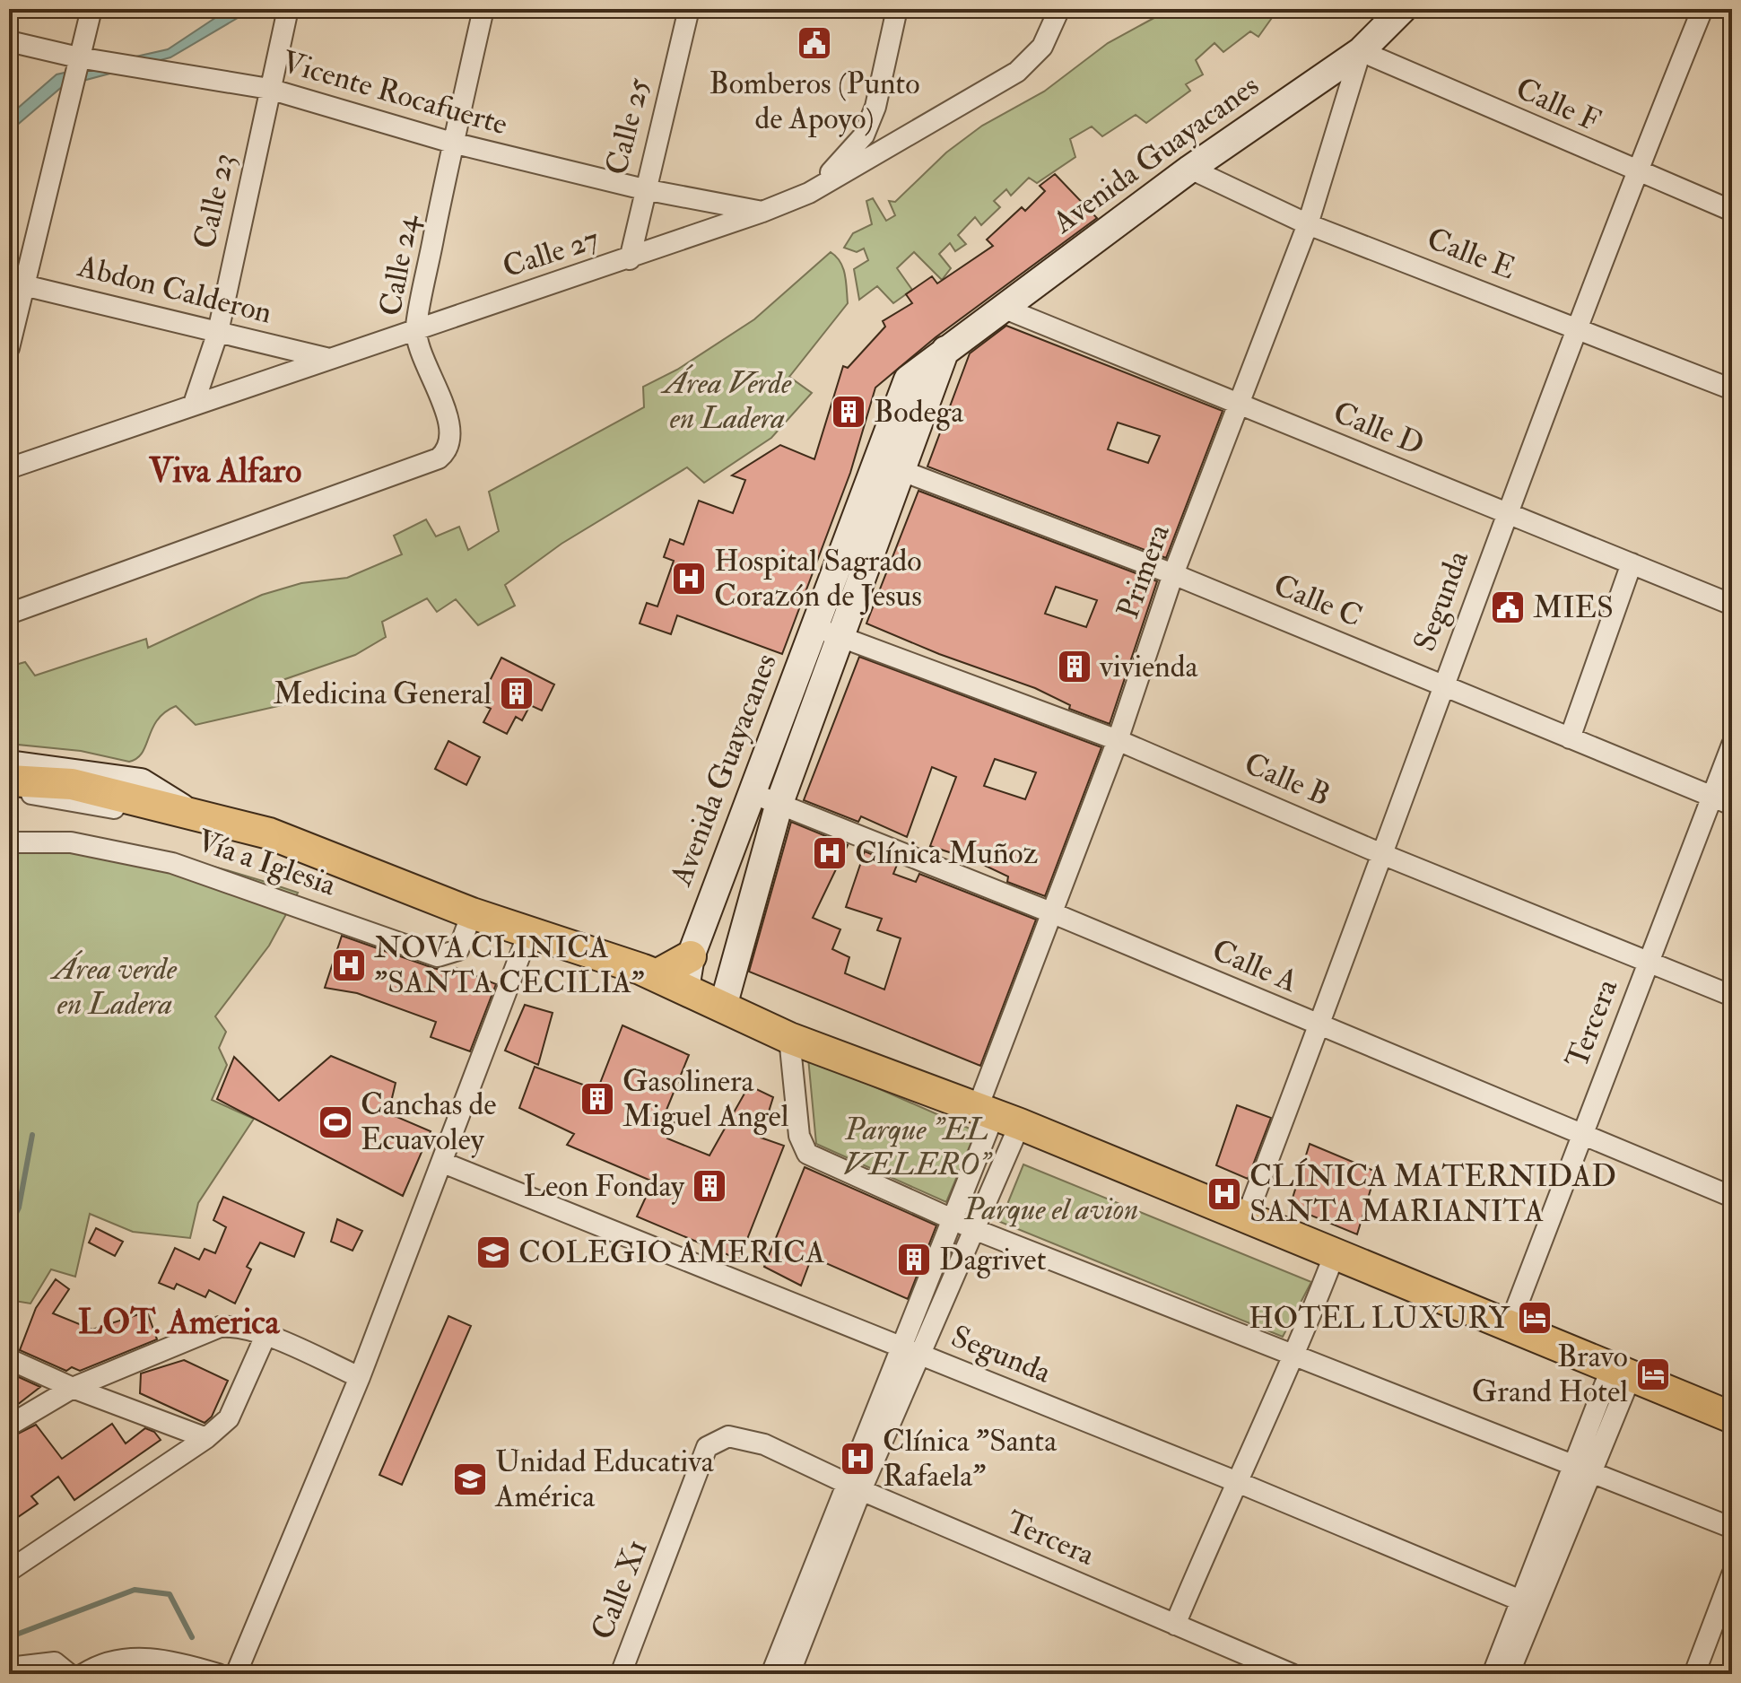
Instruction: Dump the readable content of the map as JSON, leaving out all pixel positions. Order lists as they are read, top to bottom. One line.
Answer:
{"streets":{"street":["Vicente Rocafuerte","Calle F","Calle 25","Avenida Guayacanes","Calle 23","Calle 27","Calle E","Calle 24","Abdon Calderon","Calle D","Primera","Calle C","Segunda","Calle B","Vía a Iglesia","Calle A","Tercera","Calle X1"]},"crossings":[["Vicente Rocafuerte","Calle 25"],["Vicente Rocafuerte","Calle 23"],["Vicente Rocafuerte","Calle 27"],["Vicente Rocafuerte","Calle 24"],["Calle F","Avenida Guayacanes"],["Calle F","Primera"],["Calle F","Segunda"],["Calle 25","Calle 27"],["Avenida Guayacanes","Calle E"],["Avenida Guayacanes","Calle D"],["Avenida Guayacanes","Primera"],["Avenida Guayacanes","Calle C"],["Avenida Guayacanes","Calle B"],["Avenida Guayacanes","Calle A"],["Calle 23","Calle 27"],["Calle 23","Abdon Calderon"],["Calle 27","Calle 24"],["Calle 27","Abdon Calderon"],["Calle E","Primera"],["Calle E","Segunda"],["Calle D","Primera"],["Calle D","Segunda"],["Primera","Calle C"],["Primera","Calle B"],["Primera","Calle A"],["Calle C","Segunda"],["Calle C","Tercera"],["Segunda","Calle B"],["Segunda","Calle A"],["Calle B","Tercera"],["Calle A","Tercera"],["Tercera","Calle X1"]],"districts":["Viva Alfaro","LOT. America"],"parks":["Área Verde en Ladera","Área verde en Ladera","Parque \"EL VELERO\"","Parque el avion"],"places":{"public building":["Bomberos (Punto de Apoyo)","MIES"],"building":["Bodega","vivienda","Medicina General","Gasolinera Miguel Angel","Leon Fonday","Dagrivet"],"hospital":["Hospital Sagrado Corazón de Jesus","Clínica Muñoz","NOVA CLINICA \"SANTA CECILIA\"","CLÍNICA MATERNIDAD SANTA MARIANITA","Clínica \"Santa Rafaela\""],"sports":["Canchas de Ecuavoley"],"school or university":["COLEGIO AMERICA","Unidad Educativa América"],"hotel":["HOTEL LUXURY","Bravo Grand Hotel"]}}
